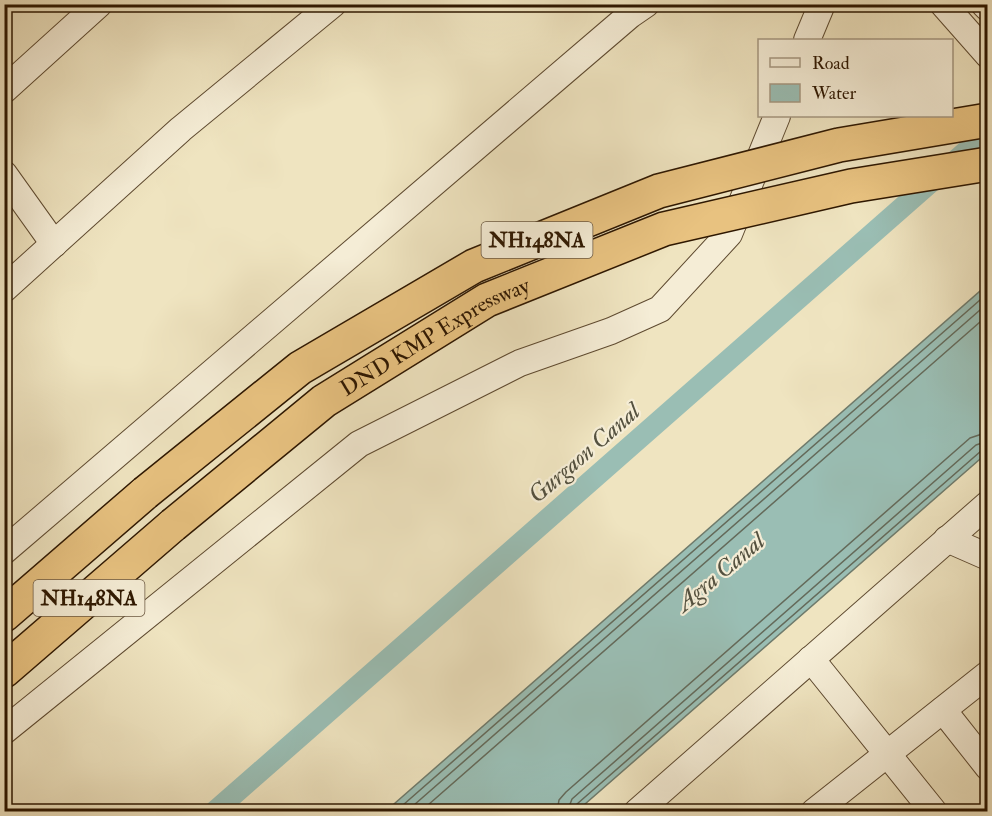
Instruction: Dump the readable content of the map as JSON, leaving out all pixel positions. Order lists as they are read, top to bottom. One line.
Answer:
{"streets":{"highway":["NH148NA","DND KMP Expressway"]},"water":["Gurgaon Canal","Agra Canal"],"legend":["Road","Water"]}
